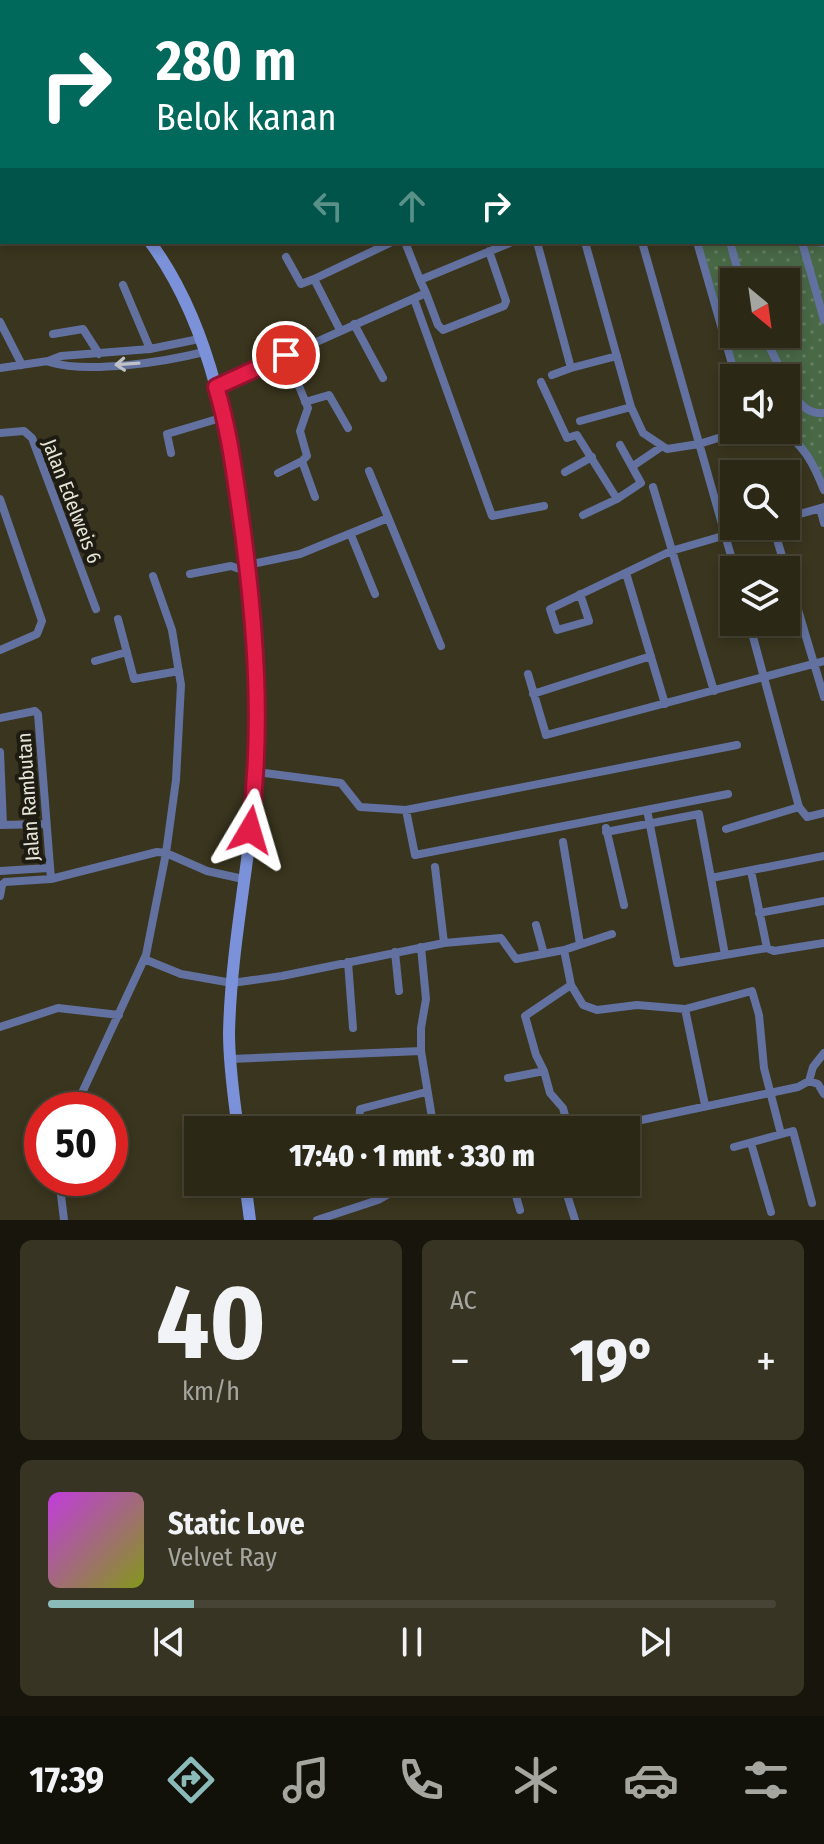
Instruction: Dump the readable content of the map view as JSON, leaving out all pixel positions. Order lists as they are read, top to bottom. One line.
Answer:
{"streets":{"street":["Jalan Edelweis 6","Jalan Rambutan"]},"north":"bottom right","page":{"turn":["280 m","Belok kanan"],"limit":"50","trip":"17:40 · 1 mnt · 330 m","tile":[["40","km/h"],"AC"],"heat":["−","19°","+"],"song":["Static Love","Velvet Ray"],"tabs":"17:39"}}
